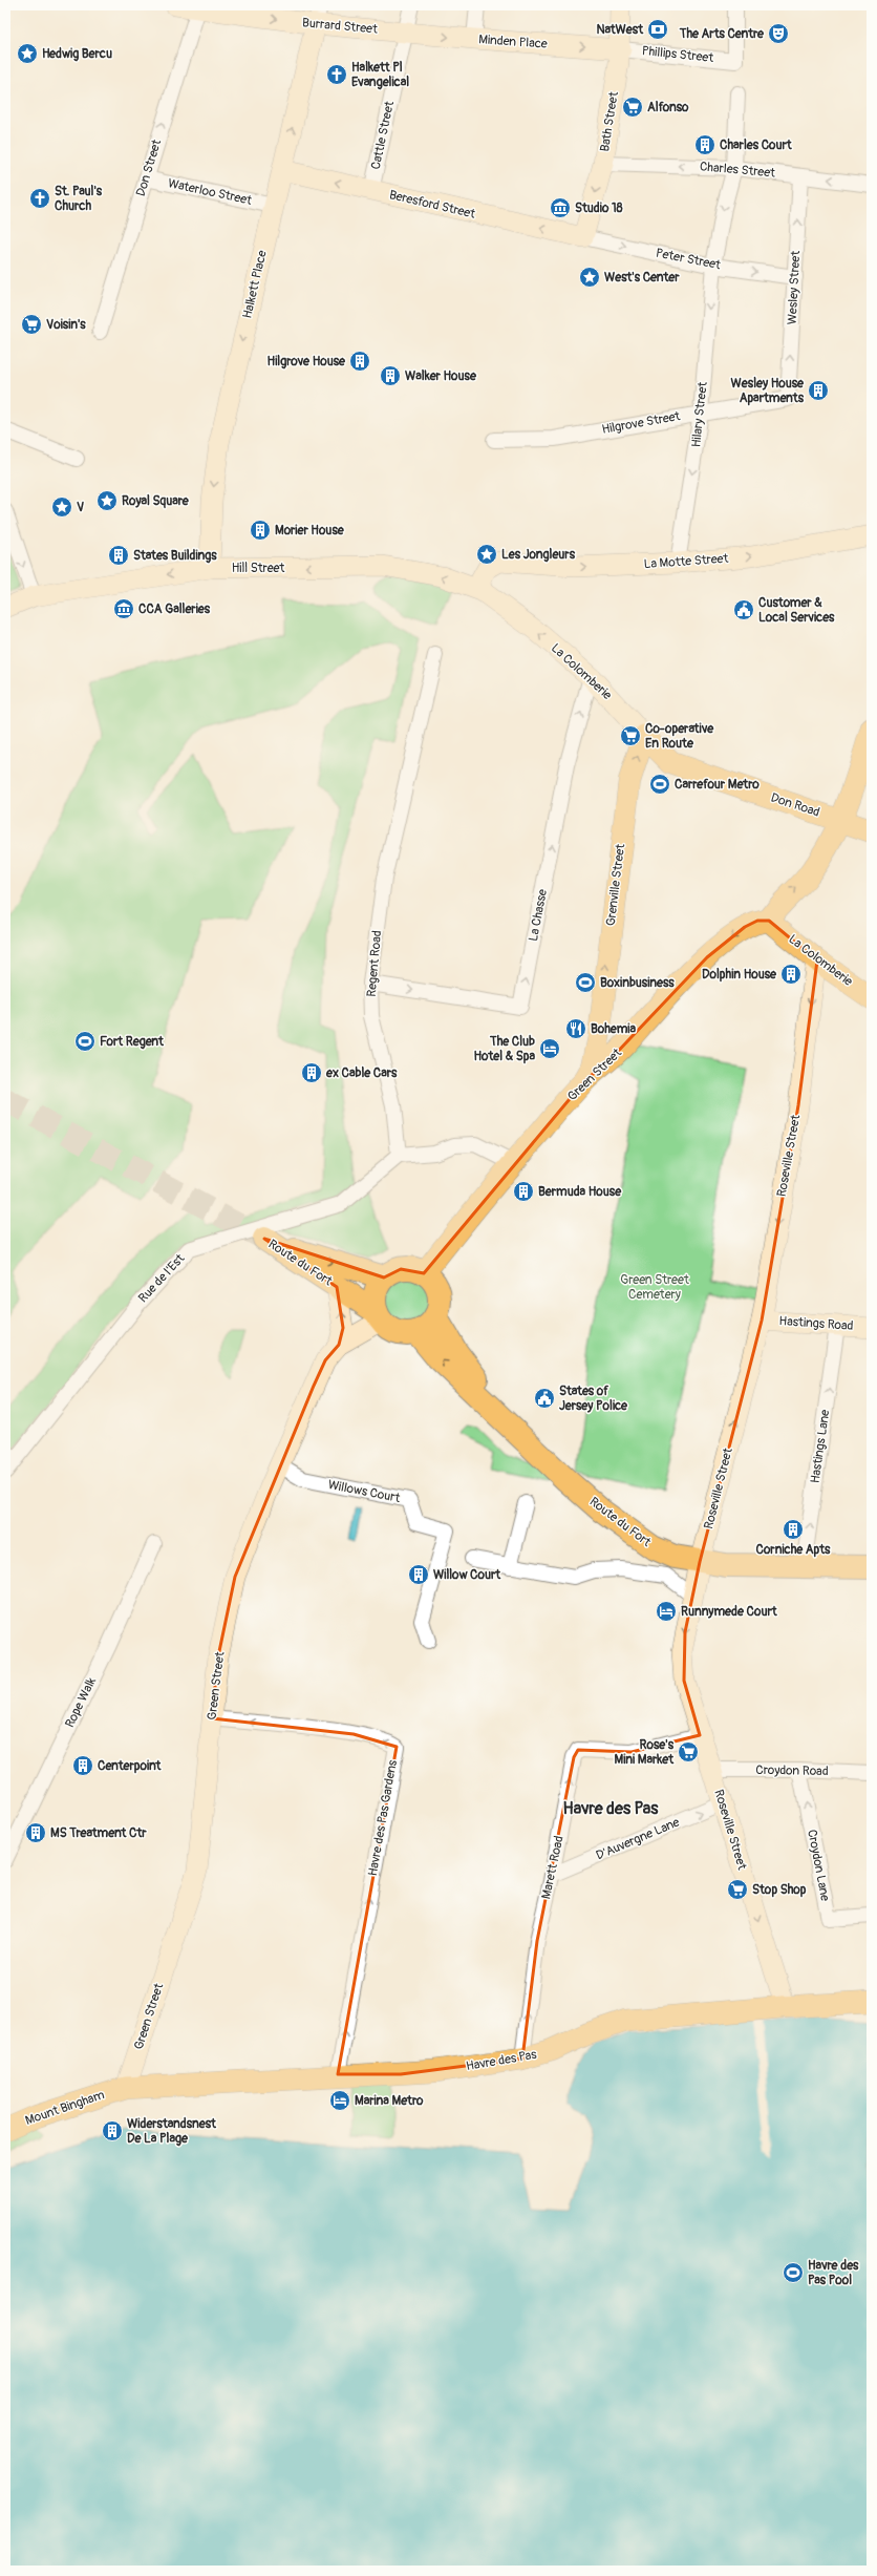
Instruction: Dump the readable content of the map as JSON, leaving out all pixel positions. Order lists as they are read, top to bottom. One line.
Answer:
{"streets":{"highway":["Route du Fort"],"main road":["Burrard Street","Minden Place","Bath Street","Beresford Street","Halkett Place","La Motte Street","Hill Street","La Colomberie","Don Road","Grenville Street","Green Street","Roseville Street","Hastings Road","Havre des Pas","Mount Bingham"],"street":["Phillips Street","Cattle Street","Don Street","Charles Street","Waterloo Street","Peter Street","Wesley Street","Hilary Street","Hilgrove Street","La Chasse","Regent Road","Rue de l'Est","Hastings Lane","Willows Court","Rope Walk","Croydon Road","Havre des Pas Gardens","D'Auvergne Lane","Croydon Lane","Marett Road"]},"crossings":[["Burrard Street","Minden Place"],["Burrard Street","Cattle Street"],["Burrard Street","Don Street"],["Burrard Street","Halkett Place"],["Minden Place","Phillips Street"],["Minden Place","Bath Street"],["Minden Place","Cattle Street"],["Phillips Street","Bath Street"],["Bath Street","Charles Street"],["Bath Street","Beresford Street"],["Bath Street","Peter Street"],["Cattle Street","Beresford Street"],["Don Street","Waterloo Street"],["Charles Street","Wesley Street"],["Charles Street","Hilary Street"],["Waterloo Street","Halkett Place"],["Beresford Street","Peter Street"],["Beresford Street","Halkett Place"],["Peter Street","Wesley Street"],["Peter Street","Hilary Street"],["Halkett Place","Hill Street"],["Wesley Street","Hilgrove Street"],["Hilary Street","Hilgrove Street"],["Hilary Street","La Motte Street"],["La Motte Street","Hill Street"],["La Motte Street","La Colomberie"],["Hill Street","La Colomberie"],["La Colomberie","Don Road"],["La Colomberie","Grenville Street"],["La Colomberie","La Chasse"],["La Colomberie","Green Street"],["La Colomberie","Roseville Street"],["Grenville Street","Green Street"],["La Chasse","Regent Road"],["Regent Road","Rue de l'Est"],["Green Street","Route du Fort"],["Green Street","Willows Court"],["Green Street","Havre des Pas Gardens"],["Green Street","Havre des Pas"],["Green Street","Mount Bingham"],["Roseville Street","Route du Fort"],["Roseville Street","Hastings Road"],["Roseville Street","Croydon Road"],["Roseville Street","D'Auvergne Lane"],["Roseville Street","Marett Road"],["Roseville Street","Havre des Pas"],["Route du Fort","Hastings Lane"],["Hastings Road","Hastings Lane"],["Croydon Road","Croydon Lane"],["Havre des Pas Gardens","Havre des Pas"],["D'Auvergne Lane","Marett Road"],["Marett Road","Havre des Pas"],["Havre des Pas","Mount Bingham"]],"one_way":["Burrard Street","Minden Place","Don Street","Charles Street","Beresford Street","Peter Street","Wesley Street","Hilary Street","La Motte Street","Hill Street","La Colomberie","Grenville Street","Hastings Lane","D'Auvergne Lane","Croydon Lane","Marett Road"],"districts":["Havre des Pas"],"parks":["Green Street Cemetery"],"places":{"bank":["NatWest"],"theatre":["The Arts Centre"],"place":["Hedwig Bercu","West's Center","Royal Square","V","Les Jongleurs"],"church":["Halkett Pl Evangelical","St. Paul's Church"],"supermarket":["Alfonso","Voisin's","Co-operative En Route","Rose's Mini Market","Stop Shop"],"building":["Charles Court","Hilgrove House","Walker House","Wesley House Apartments","Morier House","States Buildings","Dolphin House","ex Cable Cars","Bermuda House","Corniche Apts","Willow Court","Centerpoint","MS Treatment Ctr","Widerstandsnest De La Plage"],"museum":["Studio 18","CCA Galleries"],"public building":["Customer & Local Services","States of Jersey Police"],"sports":["Carrefour Metro","Boxinbusiness","Fort Regent","Havre des Pas Pool"],"restaurant":["Bohemia"],"hotel":["The Club Hotel & Spa","Runnymede Court","Marina Metro"]}}
